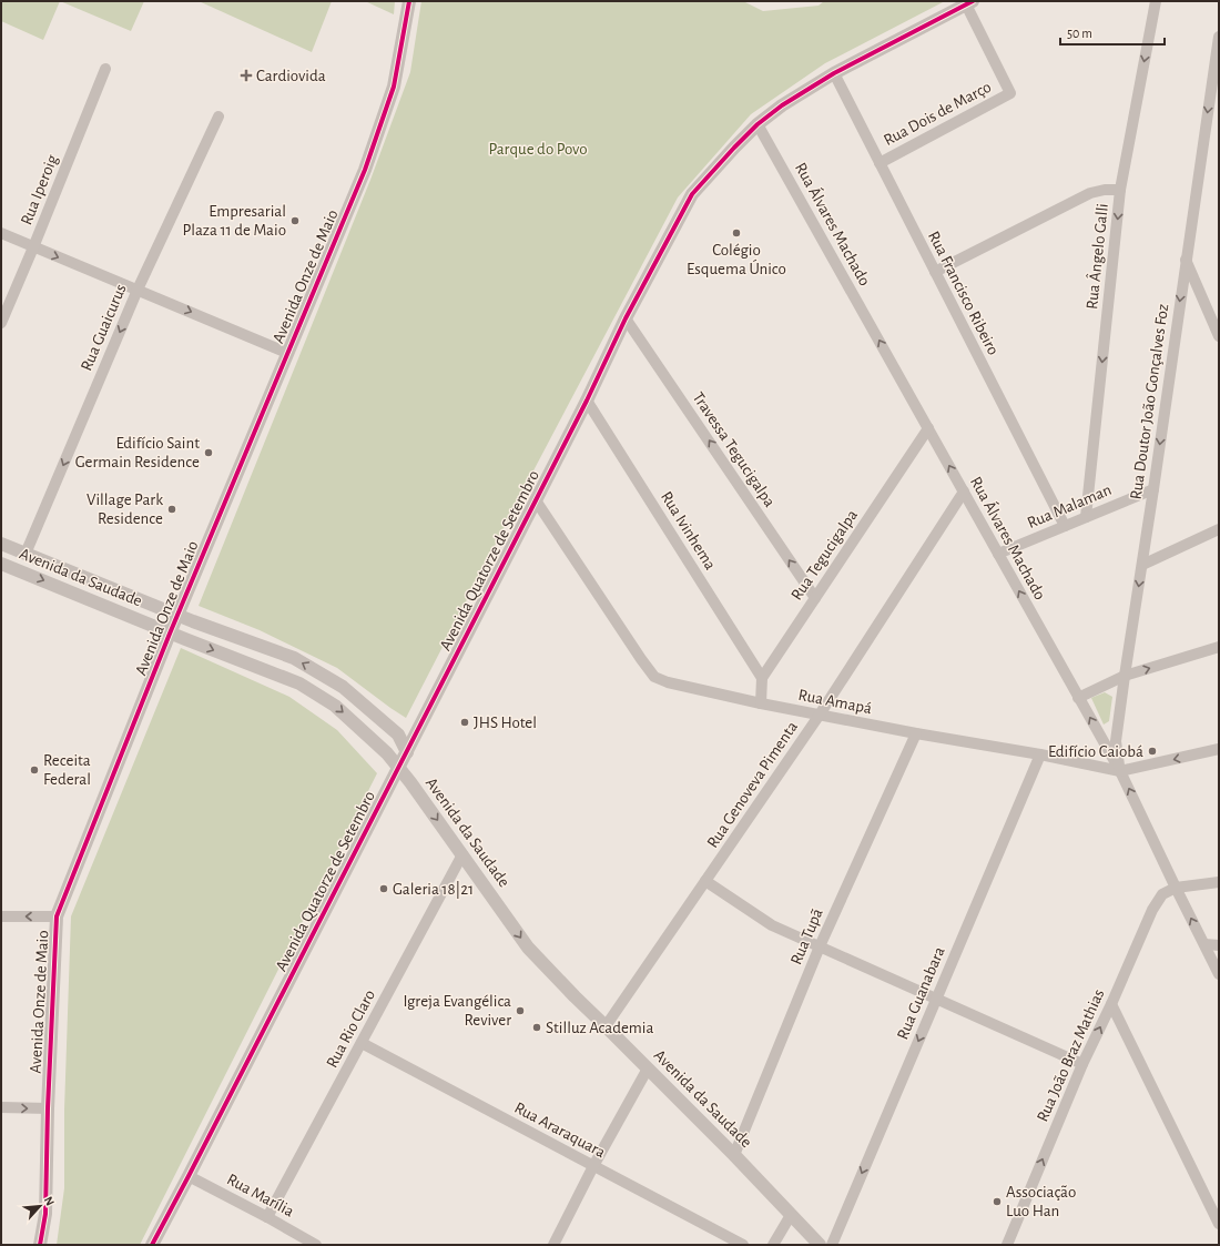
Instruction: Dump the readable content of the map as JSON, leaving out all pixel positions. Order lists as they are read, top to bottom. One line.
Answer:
{"streets":{"street":["Rua Dois de Março","Rua Iperoig","Rua Álvares Machado","Rua Ângelo Galli","Avenida Onze de Maio","Rua Francisco Ribeiro","Rua Guaicurus","Rua Doutor João Gonçalves Foz","Travessa Tegucigalpa","Rua Malaman","Rua Ivinhema","Rua Tegucigalpa","Avenida Quatorze de Setembro","Avenida da Saudade","Rua Amapá","Rua Genoveva Pimenta","Rua Tupã","Rua Guanabara","Rua Rio Claro","Rua João Braz Mathias","Rua Araraquara","Rua Marília"]},"crossings":[["Rua Dois de Março","Rua Francisco Ribeiro"],["Rua Dois de Março","Avenida Quatorze de Setembro"],["Rua Álvares Machado","Rua Doutor João Gonçalves Foz"],["Rua Álvares Machado","Rua Malaman"],["Rua Álvares Machado","Rua Tegucigalpa"],["Rua Álvares Machado","Avenida Quatorze de Setembro"],["Rua Álvares Machado","Rua Amapá"],["Rua Álvares Machado","Rua Genoveva Pimenta"],["Rua Álvares Machado","Rua João Braz Mathias"],["Rua Ângelo Galli","Rua Malaman"],["Avenida Onze de Maio","Avenida da Saudade"],["Rua Francisco Ribeiro","Rua Malaman"],["Rua Francisco Ribeiro","Avenida Quatorze de Setembro"],["Rua Guaicurus","Avenida da Saudade"],["Rua Doutor João Gonçalves Foz","Rua Malaman"],["Rua Doutor João Gonçalves Foz","Rua Amapá"],["Travessa Tegucigalpa","Rua Tegucigalpa"],["Travessa Tegucigalpa","Avenida Quatorze de Setembro"],["Rua Ivinhema","Rua Tegucigalpa"],["Rua Ivinhema","Avenida Quatorze de Setembro"],["Rua Tegucigalpa","Rua Amapá"],["Avenida Quatorze de Setembro","Avenida da Saudade"],["Avenida Quatorze de Setembro","Rua Amapá"],["Avenida Quatorze de Setembro","Rua Marília"],["Avenida da Saudade","Rua Genoveva Pimenta"],["Avenida da Saudade","Rua Tupã"],["Avenida da Saudade","Rua Rio Claro"],["Rua Amapá","Rua Genoveva Pimenta"],["Rua Amapá","Rua Tupã"],["Rua Amapá","Rua Guanabara"],["Rua Rio Claro","Rua Araraquara"],["Rua Rio Claro","Rua Marília"]],"one_way":["Rua Álvares Machado","Rua Ângelo Galli","Rua Guaicurus","Rua Doutor João Gonçalves Foz","Travessa Tegucigalpa","Rua Guanabara","Rua João Braz Mathias"],"parks":["Parque do Povo"],"places":{"health":["Cardiovida"],"other":["Empresarial Plaza 11 de Maio","Colégio Esquema Único","Edifício Saint Germain Residence","Village Park Residence","JHS Hotel","Edifício Caiobá","Receita Federal","Galeria 18|21","Igreja Evangélica Reviver","Stilluz Academia","Associação Luo Han"]},"scale_bar":"50 m","north":"top right"}
